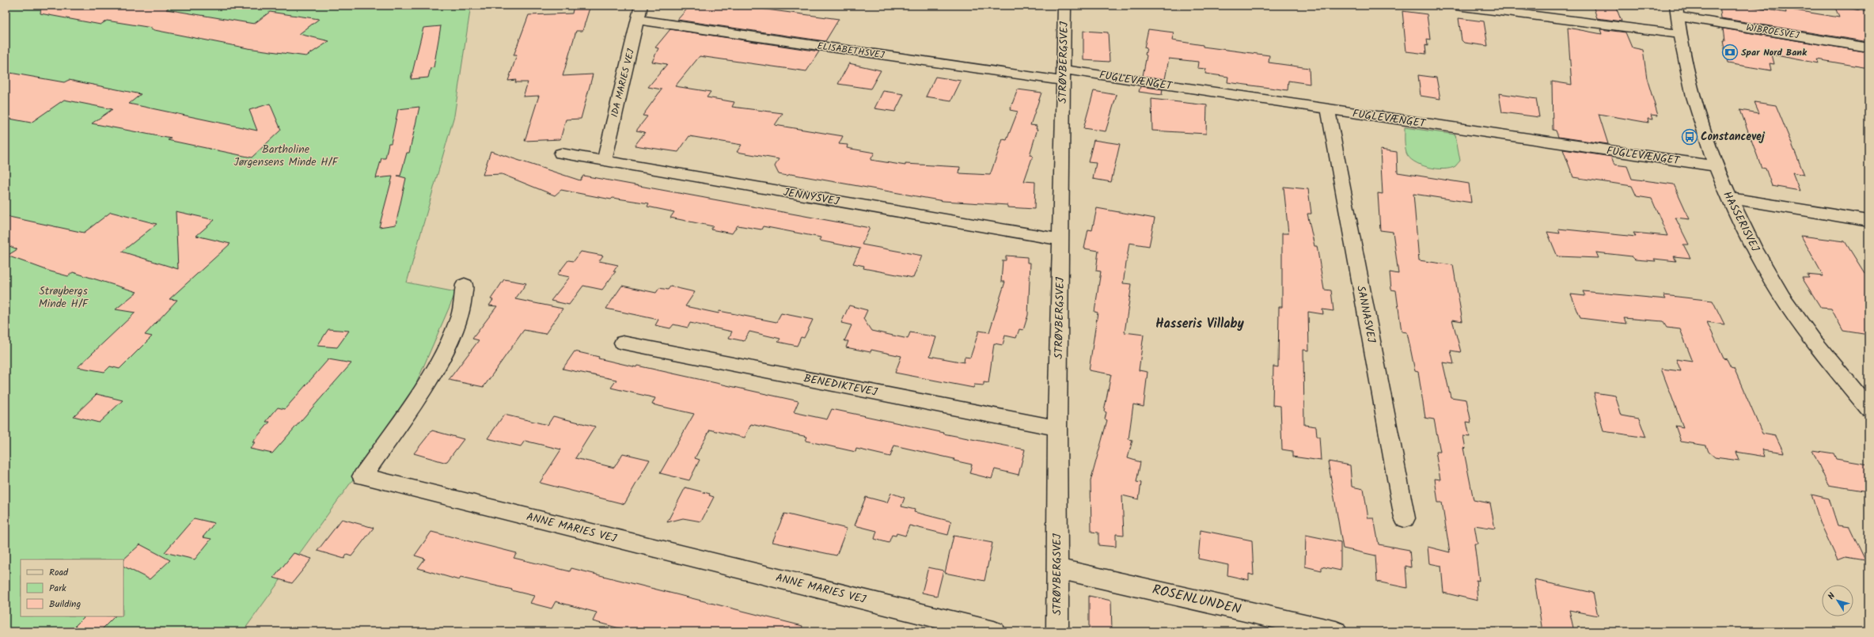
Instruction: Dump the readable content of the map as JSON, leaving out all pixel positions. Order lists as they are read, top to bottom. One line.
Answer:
{"streets":{"street":["WIBROESVEJ","ELISABETHSVEJ","STRØYBERGSVEJ","FUGLEVÆNGET","IDA MARIES VEJ","JENNYSVEJ","HASSERISVEJ","SANNASVEJ","BENEDIKTEVEJ","ANNE MARIES VEJ","ROSENLUNDEN"]},"crossings":[["WIBROESVEJ","HASSERISVEJ"],["ELISABETHSVEJ","STRØYBERGSVEJ"],["ELISABETHSVEJ","FUGLEVÆNGET"],["ELISABETHSVEJ","IDA MARIES VEJ"],["STRØYBERGSVEJ","FUGLEVÆNGET"],["STRØYBERGSVEJ","JENNYSVEJ"],["STRØYBERGSVEJ","BENEDIKTEVEJ"],["STRØYBERGSVEJ","ROSENLUNDEN"],["FUGLEVÆNGET","HASSERISVEJ"],["FUGLEVÆNGET","SANNASVEJ"],["IDA MARIES VEJ","JENNYSVEJ"]],"districts":["Hasseris Villaby"],"parks":["Bartholine Jørgensens Minde H/F","Strøybergs Minde H/F"],"places":{"bank":["Spar Nord Bank"],"bus stop":["Constancevej"]},"legend":["Road","Park","Building"],"north":"top left"}
